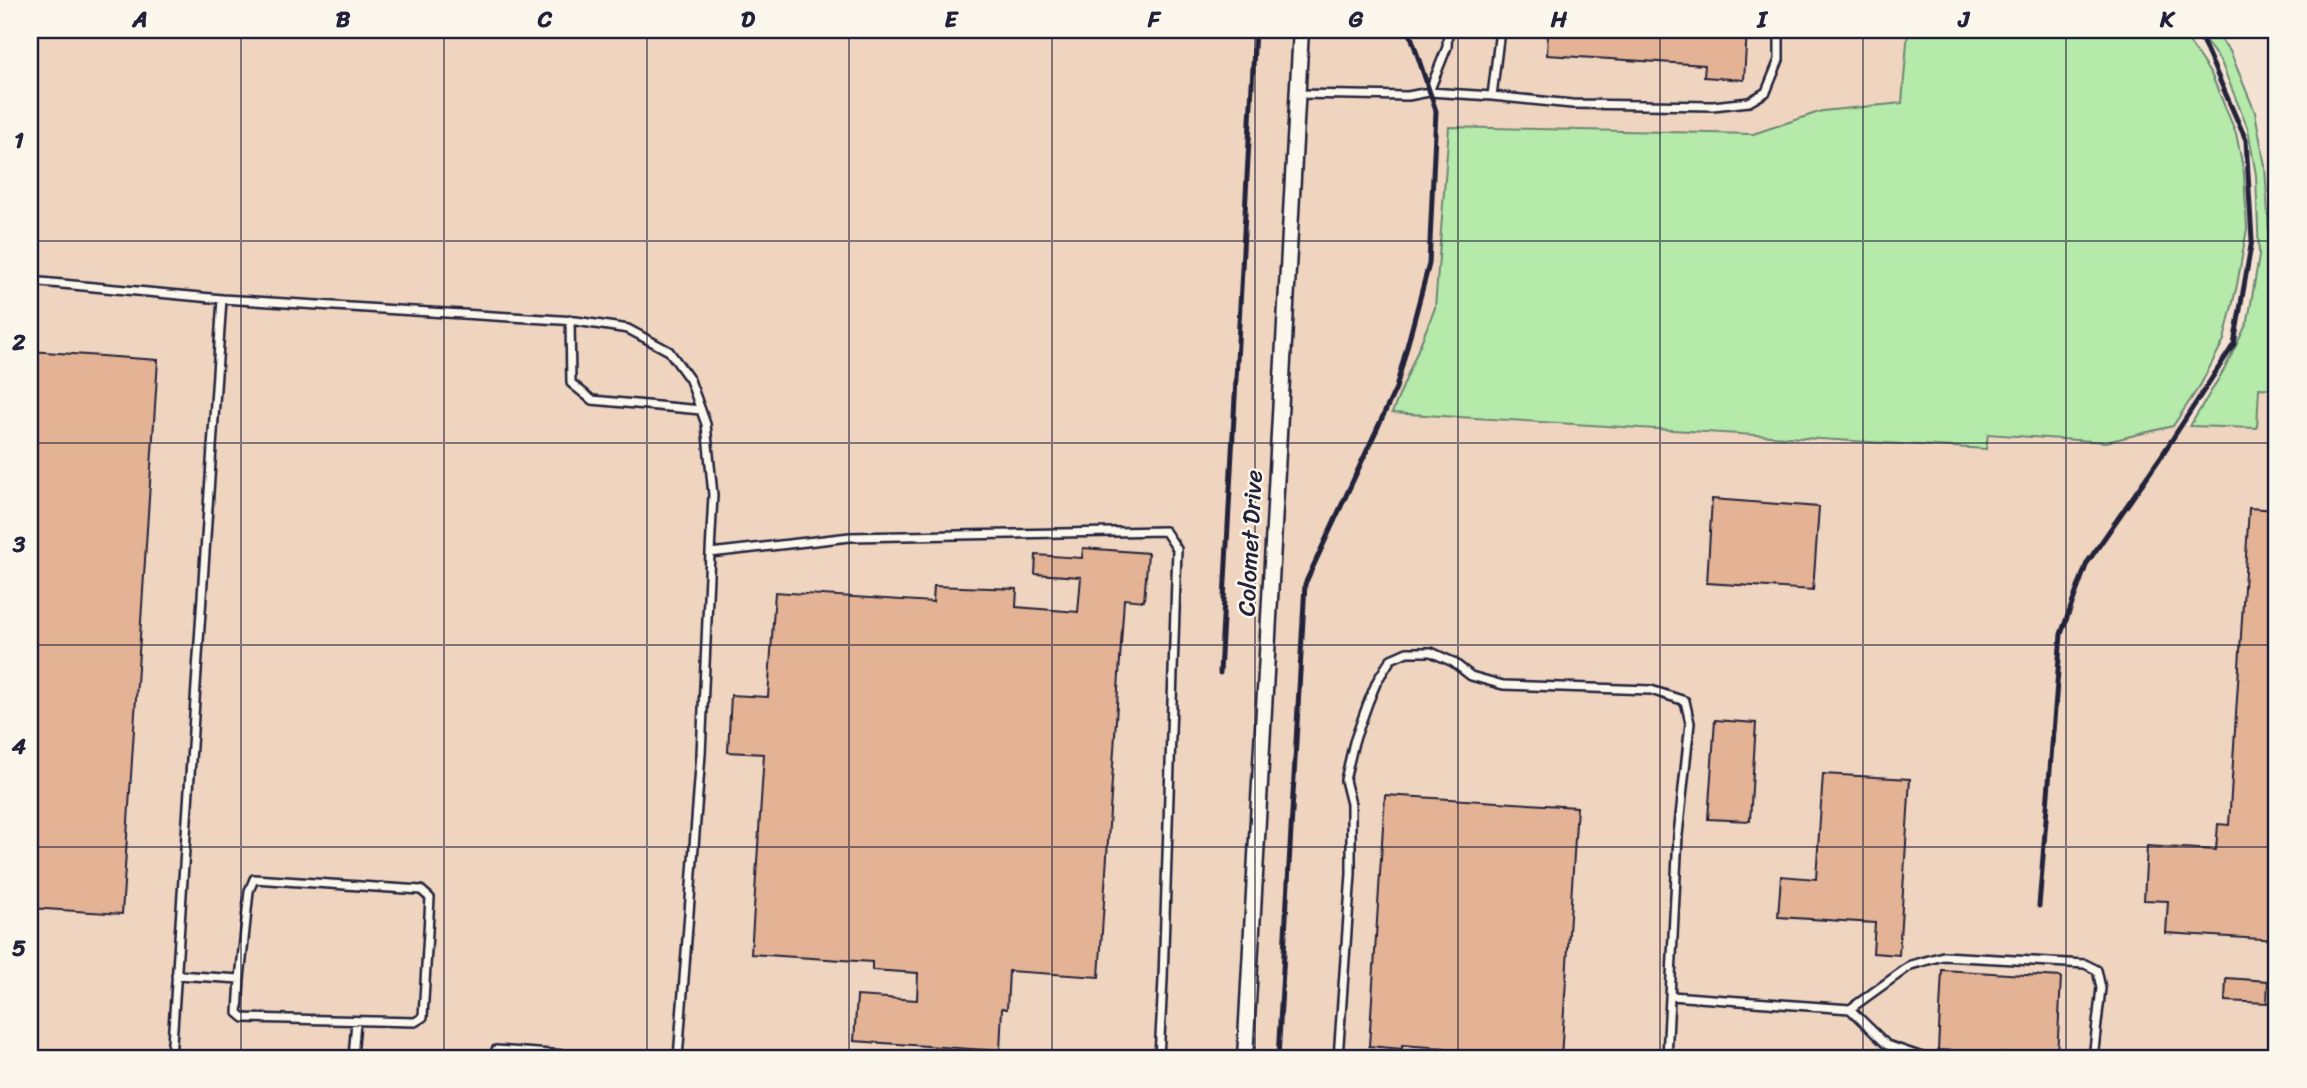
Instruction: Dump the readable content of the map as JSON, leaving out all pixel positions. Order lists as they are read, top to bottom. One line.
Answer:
{"streets":{"street":["Colomet Drive"]},"grid":{"columns":["A","B","C","D","E","F","G","H","I","J","K"],"rows":["1","2","3","4","5"]}}
